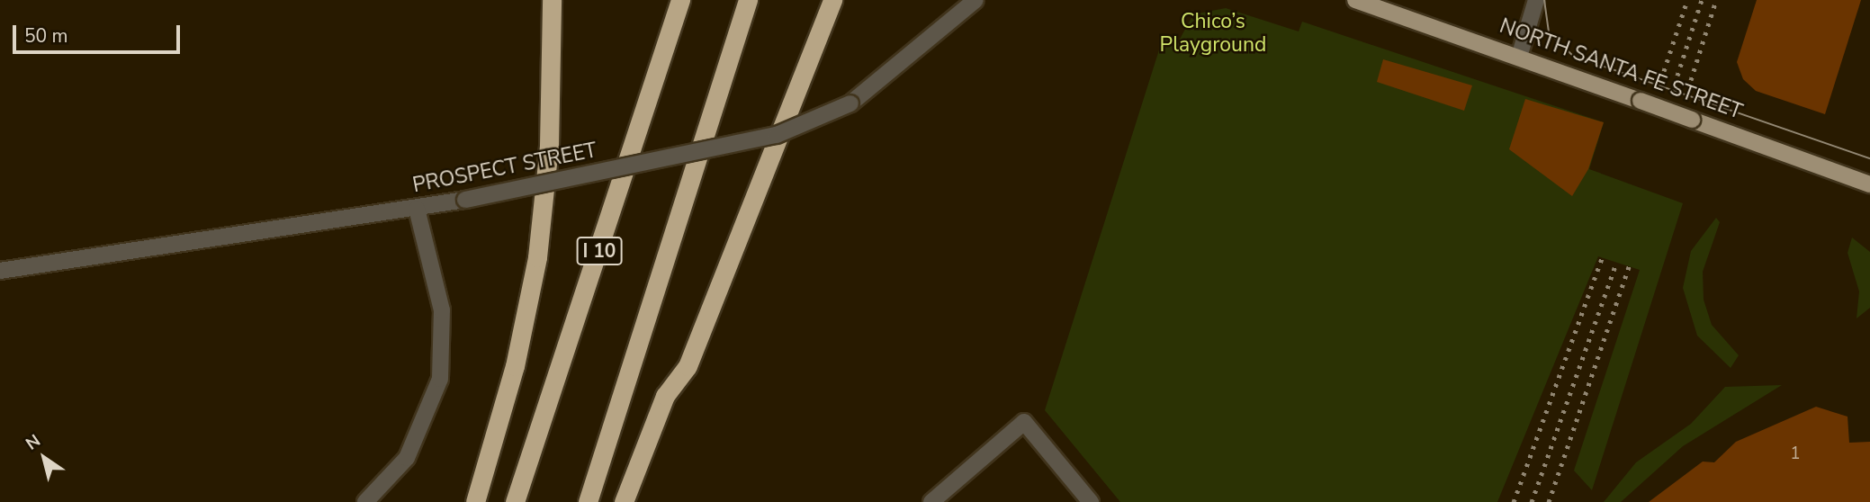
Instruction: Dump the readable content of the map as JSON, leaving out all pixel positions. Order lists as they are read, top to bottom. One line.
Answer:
{"streets":{"highway":["I 10"],"main road":["NORTH SANTA FE STREET"],"street":["PROSPECT STREET"]},"parks":["Chico’s Playground"],"house_numbers":["1"],"scale_bar":"50 m","north":"top left"}
